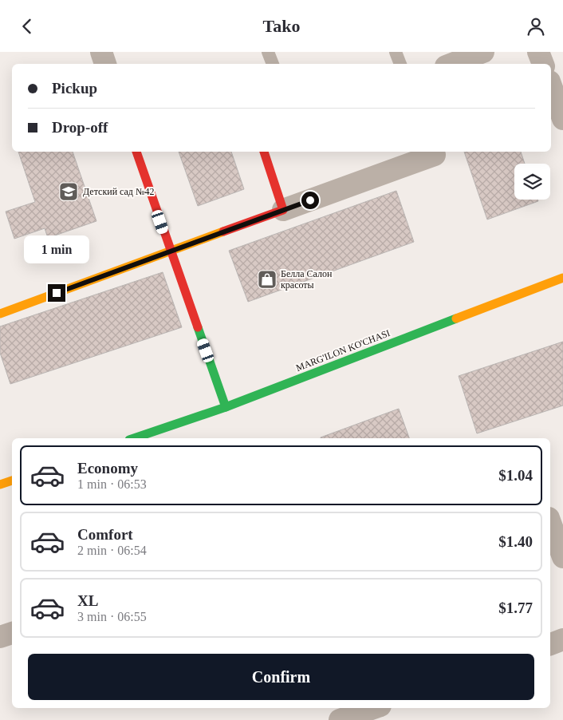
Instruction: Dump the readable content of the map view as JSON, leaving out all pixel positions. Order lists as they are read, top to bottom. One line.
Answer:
{"streets":{"street":["MARG'ILON KO'CHASI"]},"places":{"school or university":["Детский сад №42"],"shop":["Белла Салон красоты"]},"page":{"header":"Tako","banner":["Pickup","Drop-off"],"bubble":"1 min","list":[{"name":"Economy","note":"1 min · 06:53","value":"$1.04"},{"name":"Comfort","note":"2 min · 06:54","value":"$1.40"},{"name":"XL","note":"3 min · 06:55","value":"$1.77"}],"buttons":"Confirm"}}
